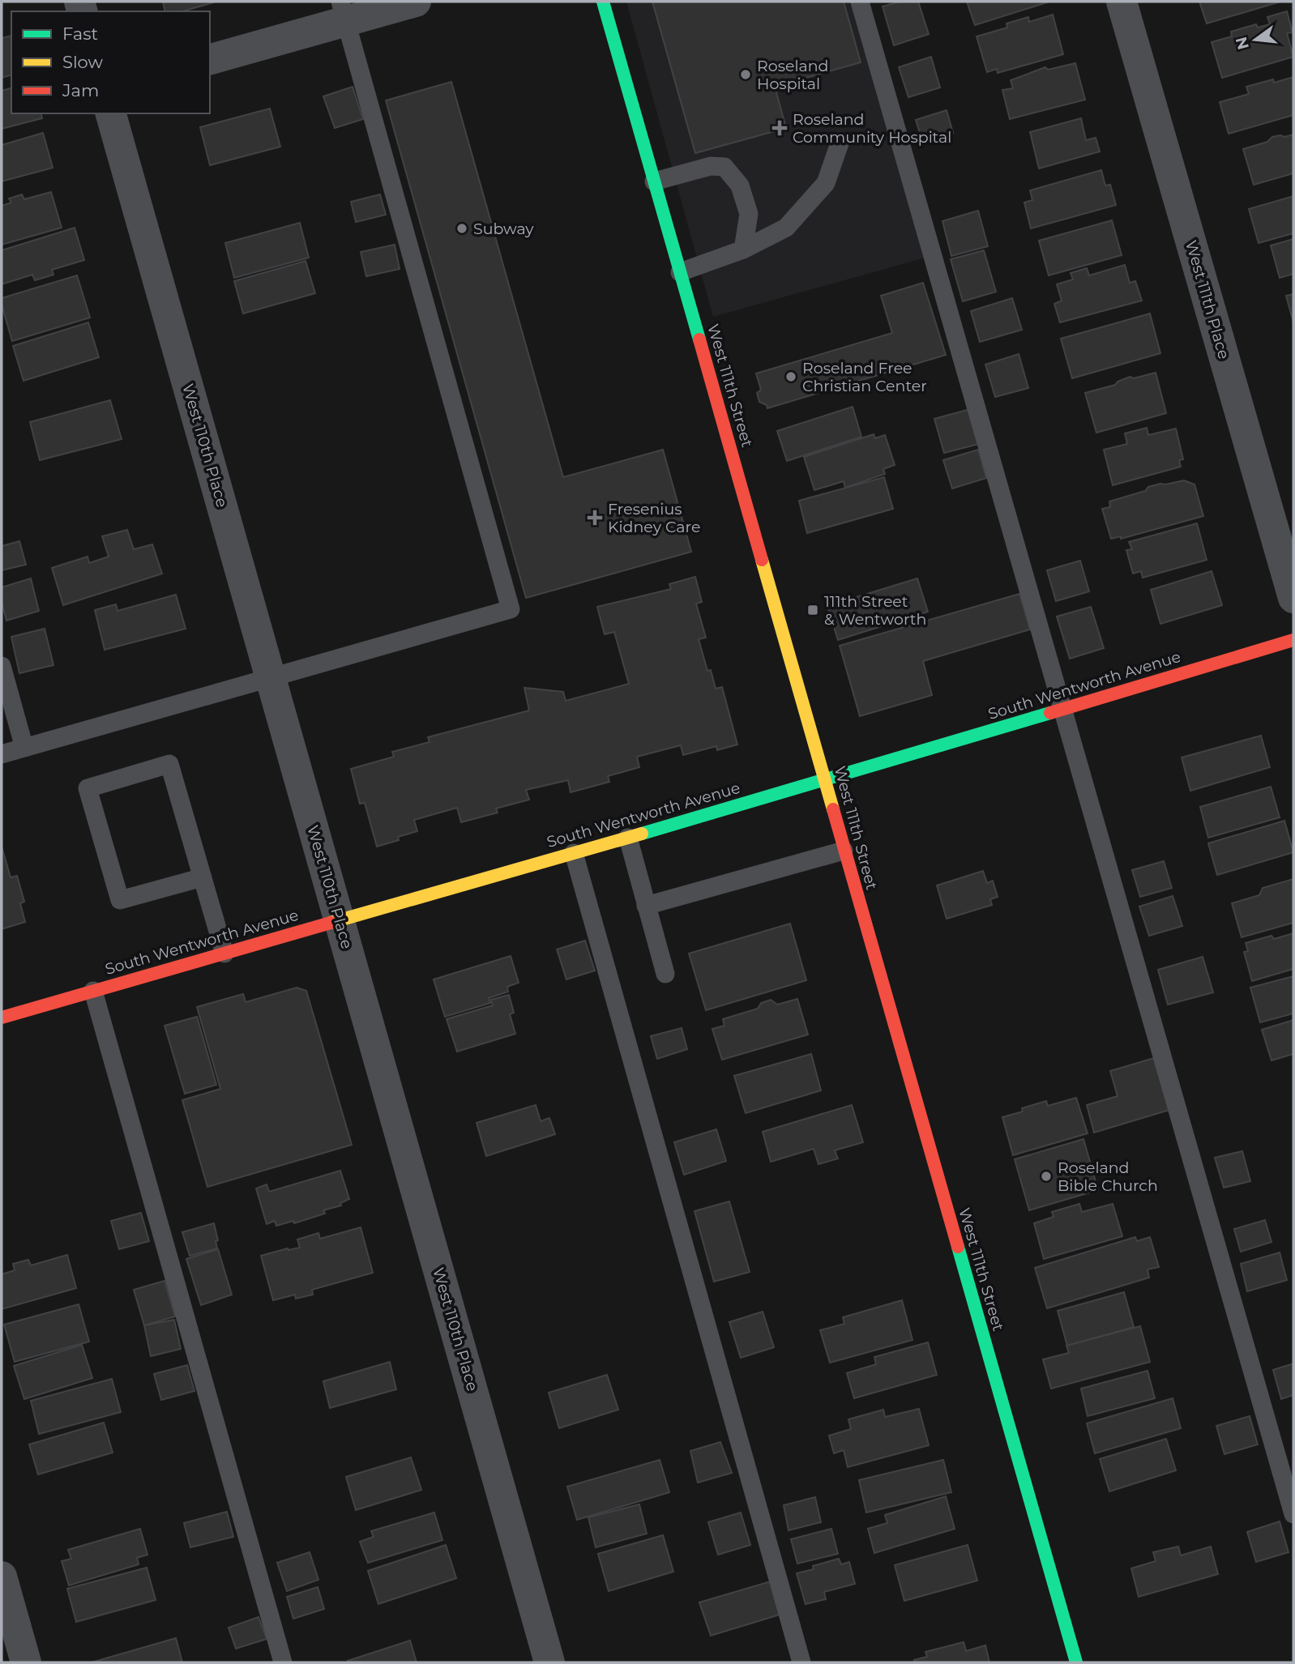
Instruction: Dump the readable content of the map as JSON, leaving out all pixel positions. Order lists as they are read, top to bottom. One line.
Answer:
{"streets":{"main road":["West 111th Street","South Wentworth Avenue"],"street":["West 111th Place","West 110th Place"]},"crossings":[["West 111th Street","South Wentworth Avenue"],["West 110th Place","South Wentworth Avenue"]],"places":{"other":["Roseland Hospital","Subway","Roseland Free Christian Center","Roseland Bible Church"],"health":["Roseland Community Hospital","Fresenius Kidney Care"],"transit":["111th Street & Wentworth"]},"legend":["Fast","Slow","Jam"],"north":"left"}
